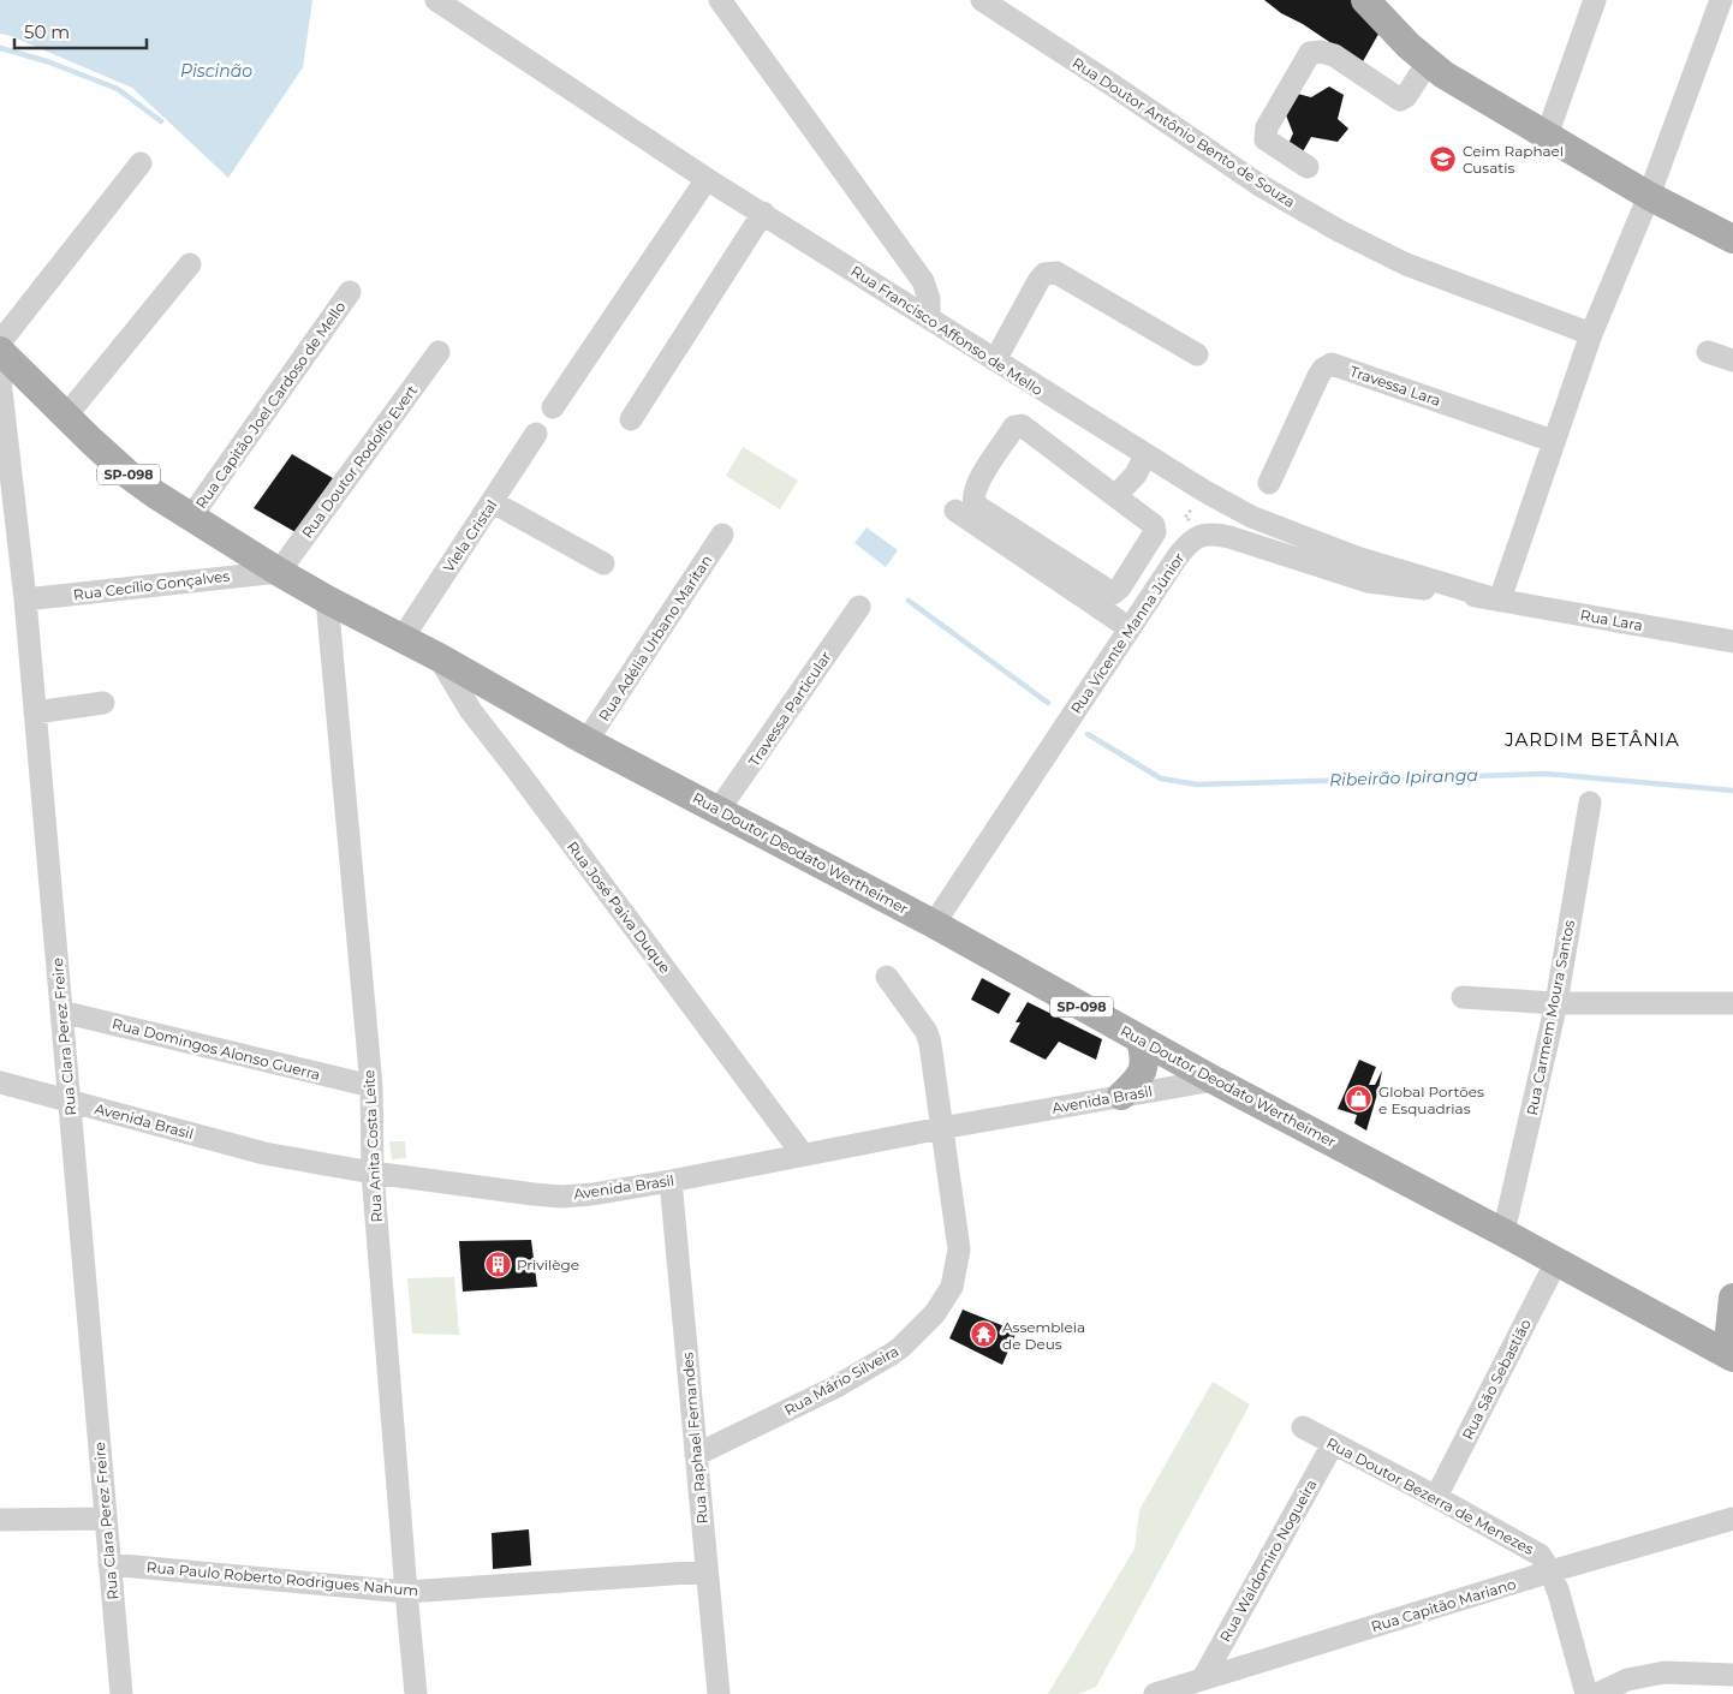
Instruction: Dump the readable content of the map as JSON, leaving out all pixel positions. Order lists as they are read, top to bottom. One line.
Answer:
{"streets":{"main road":["SP-098","Rua Doutor Deodato Wertheimer"],"street":["Rua Doutor Antônio Bento de Souza","Rua Francisco Affonso de Mello","Travessa Lara","Rua Capitão Joel Cardoso de Mello","Rua Doutor Rodolfo Evert","Viela Cristal","Rua Cecílio Gonçalves","Rua Lara","Rua Vicente Manna Júnior","Rua Adélia Urbano Maritan","Travessa Particular","Rua José Paiva Duque","Rua Carmem Moura Santos","Rua Clara Perez Freire","Rua Domingos Alonso Guerra","Avenida Brasil","Rua Anita Costa Leite","Rua São Sebastião","Rua Mário Silveira","Rua Raphael Fernandes","Rua Doutor Bezerra de Menezes","Rua Waldomiro Nogueira","Rua Paulo Roberto Rodrigues Nahum","Rua Capitão Mariano"]},"crossings":[["Rua Francisco Affonso de Mello","Rua Lara"],["Rua Francisco Affonso de Mello","Rua Vicente Manna Júnior"],["Rua Capitão Joel Cardoso de Mello","SP-098"],["Rua Doutor Rodolfo Evert","SP-098"],["Rua Doutor Rodolfo Evert","Rua Cecílio Gonçalves"],["SP-098","Viela Cristal"],["SP-098","Rua Cecílio Gonçalves"],["SP-098","Rua Doutor Deodato Wertheimer"],["SP-098","Rua José Paiva Duque"],["SP-098","Rua Anita Costa Leite"],["Rua Cecílio Gonçalves","Rua Clara Perez Freire"],["Rua Lara","Rua Vicente Manna Júnior"],["Rua Vicente Manna Júnior","Rua Doutor Deodato Wertheimer"],["Rua Adélia Urbano Maritan","Rua Doutor Deodato Wertheimer"],["Travessa Particular","Rua Doutor Deodato Wertheimer"],["Rua Doutor Deodato Wertheimer","Rua José Paiva Duque"],["Rua Doutor Deodato Wertheimer","Rua Carmem Moura Santos"],["Rua Doutor Deodato Wertheimer","Avenida Brasil"],["Rua Doutor Deodato Wertheimer","Rua São Sebastião"],["Rua José Paiva Duque","Avenida Brasil"],["Rua Clara Perez Freire","Rua Domingos Alonso Guerra"],["Rua Clara Perez Freire","Avenida Brasil"],["Rua Clara Perez Freire","Rua Paulo Roberto Rodrigues Nahum"],["Rua Domingos Alonso Guerra","Rua Anita Costa Leite"],["Avenida Brasil","Rua Anita Costa Leite"],["Avenida Brasil","Rua Mário Silveira"],["Avenida Brasil","Rua Raphael Fernandes"],["Rua Anita Costa Leite","Rua Paulo Roberto Rodrigues Nahum"],["Rua São Sebastião","Rua Doutor Bezerra de Menezes"],["Rua Mário Silveira","Rua Raphael Fernandes"],["Rua Raphael Fernandes","Rua Paulo Roberto Rodrigues Nahum"],["Rua Doutor Bezerra de Menezes","Rua Waldomiro Nogueira"],["Rua Doutor Bezerra de Menezes","Rua Capitão Mariano"],["Rua Waldomiro Nogueira","Rua Capitão Mariano"]],"districts":["JARDIM BETÂNIA"],"water":["Piscinão","Ribeirão Ipiranga"],"places":{"school or university":["Ceim Raphael Cusatis"],"shop":["Global Portões e Esquadrias"],"building":["Privilège"],"temple":["Assembleia de Deus"]},"scale_bar":"50 m"}
